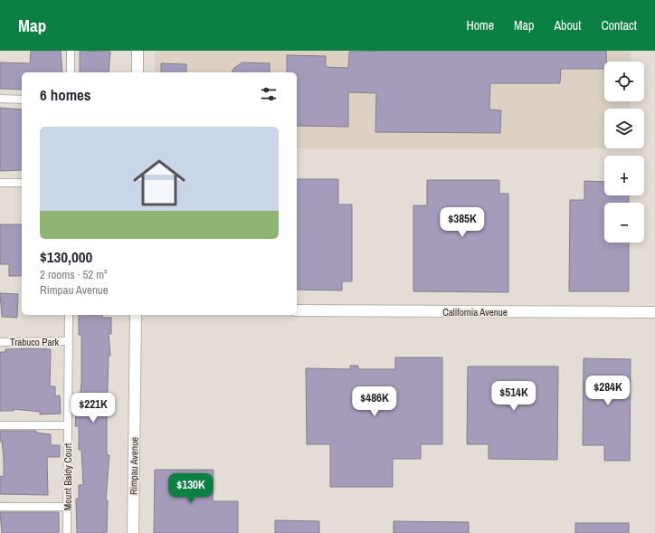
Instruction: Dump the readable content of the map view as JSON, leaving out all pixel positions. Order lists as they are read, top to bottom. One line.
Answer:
{"streets":{"main road":["California Avenue","Rimpau Avenue"],"street":["Trabuco Park","Mount Baldy Court"]},"crossings":[["Trabuco Park","Mount Baldy Court"]],"page":{"header":"Map","nav":["Home","Map","About","Contact"],"map_buttons":["+","−"],"heading":"6 homes","list":[{"name":"$130,000","note":"2 rooms · 52 m² · Rimpau Avenue"}],"price":["$385K","$284K","$514K","$486K","$221K","$130K"]}}
